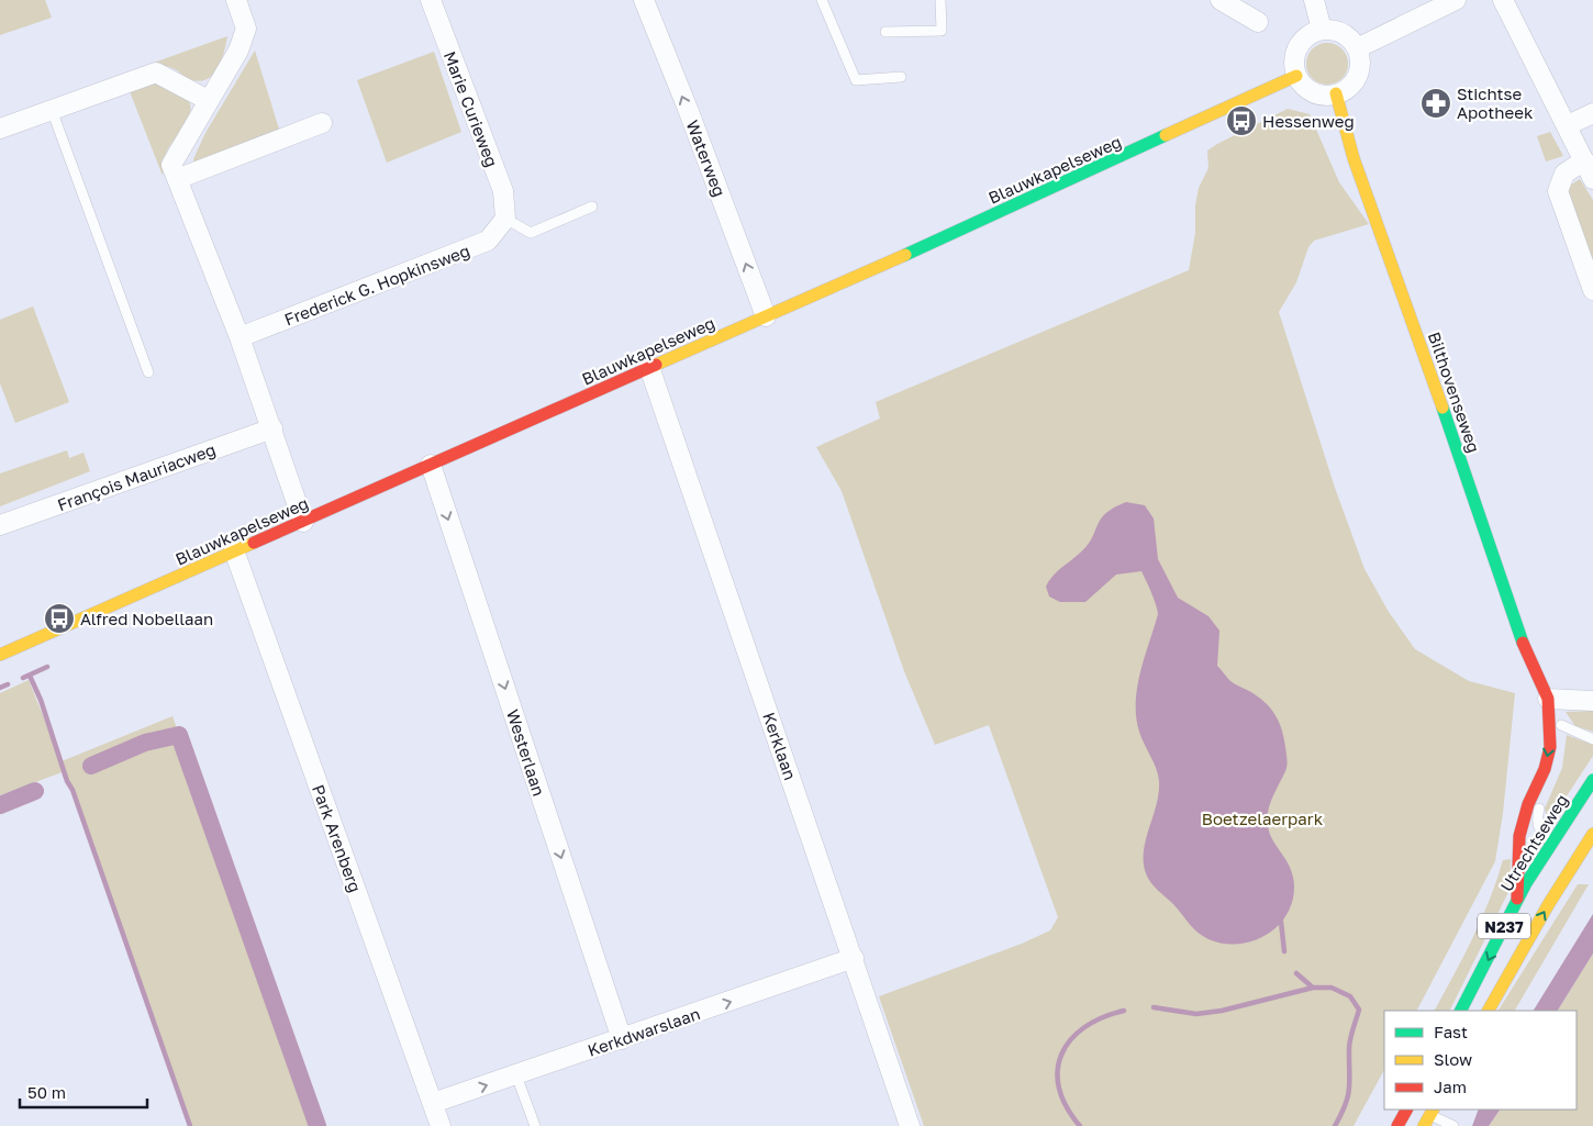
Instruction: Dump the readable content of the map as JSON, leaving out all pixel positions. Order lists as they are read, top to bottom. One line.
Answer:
{"streets":{"street":["Marie Curieweg","Waterweg","Blauwkapelseweg","Frederick G. Hopkinsweg","Bilthovenseweg","François Mauriacweg","Kerklaan","Westerlaan","Park Arenberg","Utrechtseweg","N237","Kerkdwarslaan"]},"crossings":[["Marie Curieweg","Frederick G. Hopkinsweg"],["Waterweg","Blauwkapelseweg"],["Blauwkapelseweg","Bilthovenseweg"],["Blauwkapelseweg","Kerklaan"],["Blauwkapelseweg","Westerlaan"],["Blauwkapelseweg","Park Arenberg"],["Bilthovenseweg","Utrechtseweg"],["Kerklaan","Kerkdwarslaan"],["Westerlaan","Kerkdwarslaan"],["Park Arenberg","Kerkdwarslaan"]],"one_way":["Waterweg","Westerlaan","Kerkdwarslaan"],"parks":["Boetzelaerpark"],"places":{"pharmacy":["Stichtse Apotheek"],"bus stop":["Hessenweg","Alfred Nobellaan"]},"legend":["Fast","Slow","Jam"],"scale_bar":"50 m"}
